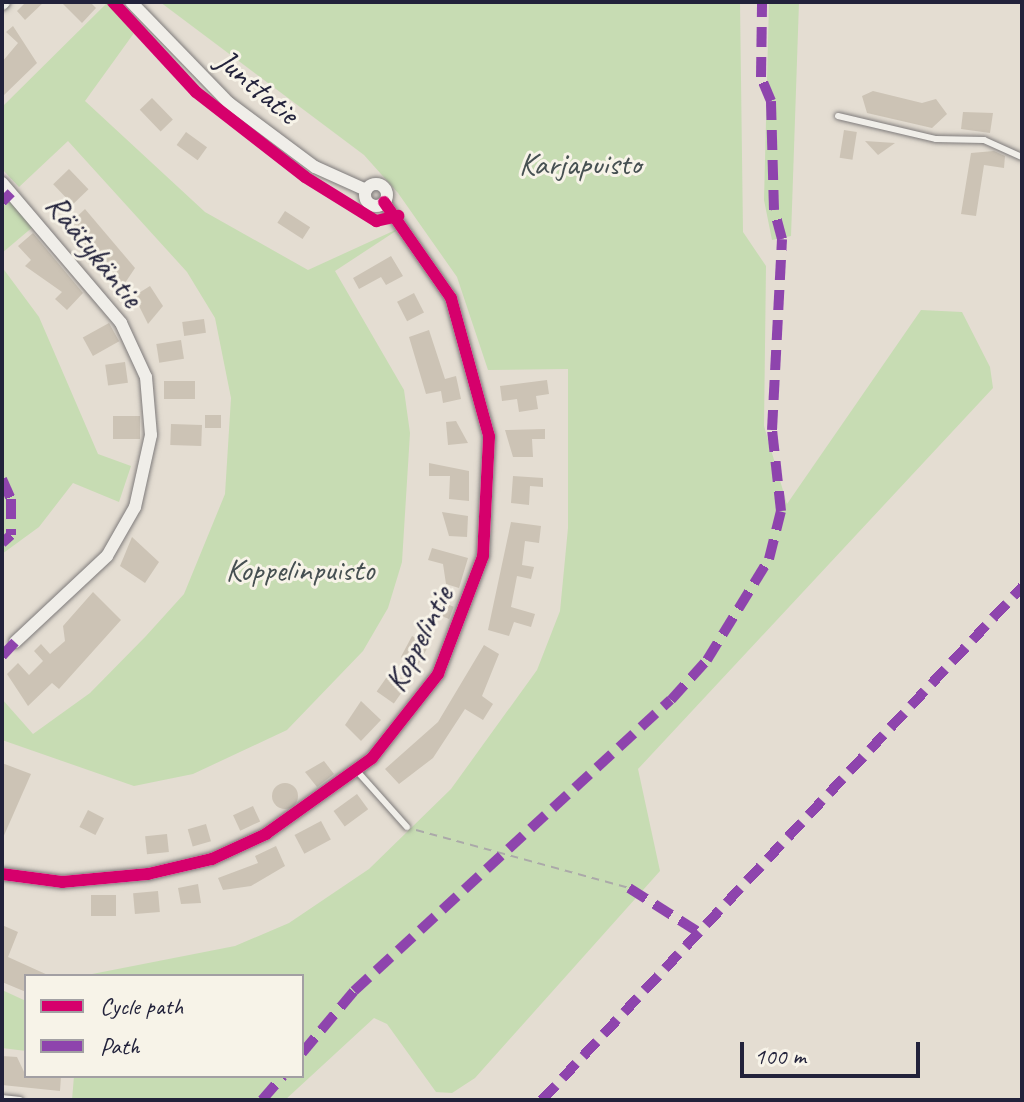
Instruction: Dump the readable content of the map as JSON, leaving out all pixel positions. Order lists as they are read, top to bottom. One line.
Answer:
{"streets":{"street":["Junttatie","Räätykäntie","Koppelintie"]},"crossings":[["Junttatie","Koppelintie"]],"parks":["Karjapuisto","Koppelinpuisto"],"legend":["Cycle path","Path"],"scale_bar":"100 m"}
